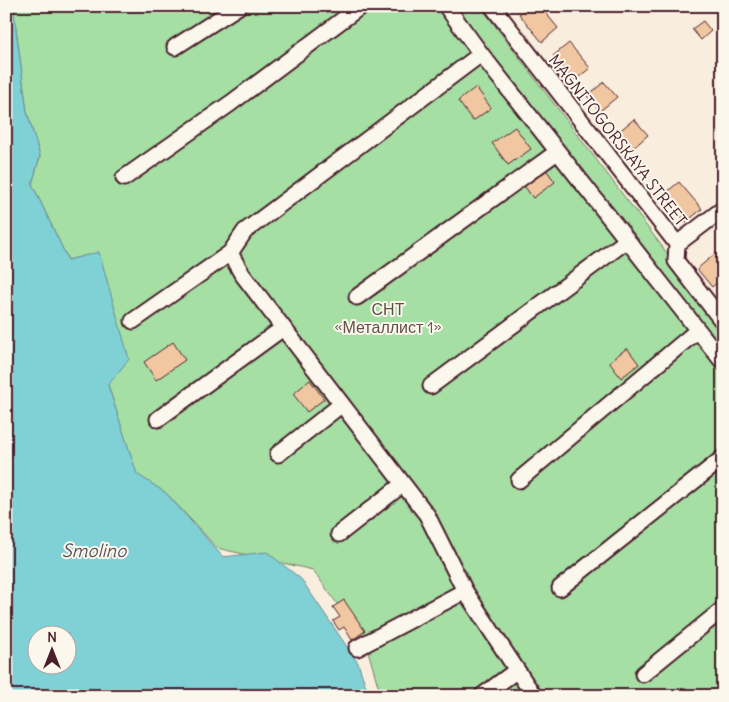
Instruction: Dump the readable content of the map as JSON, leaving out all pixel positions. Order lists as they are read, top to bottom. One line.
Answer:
{"streets":{"street":["MAGNITOGORSKAYA STREET"]},"water":["Smolino"],"parks":["СНТ «Металлист 1»"],"north":"top"}
